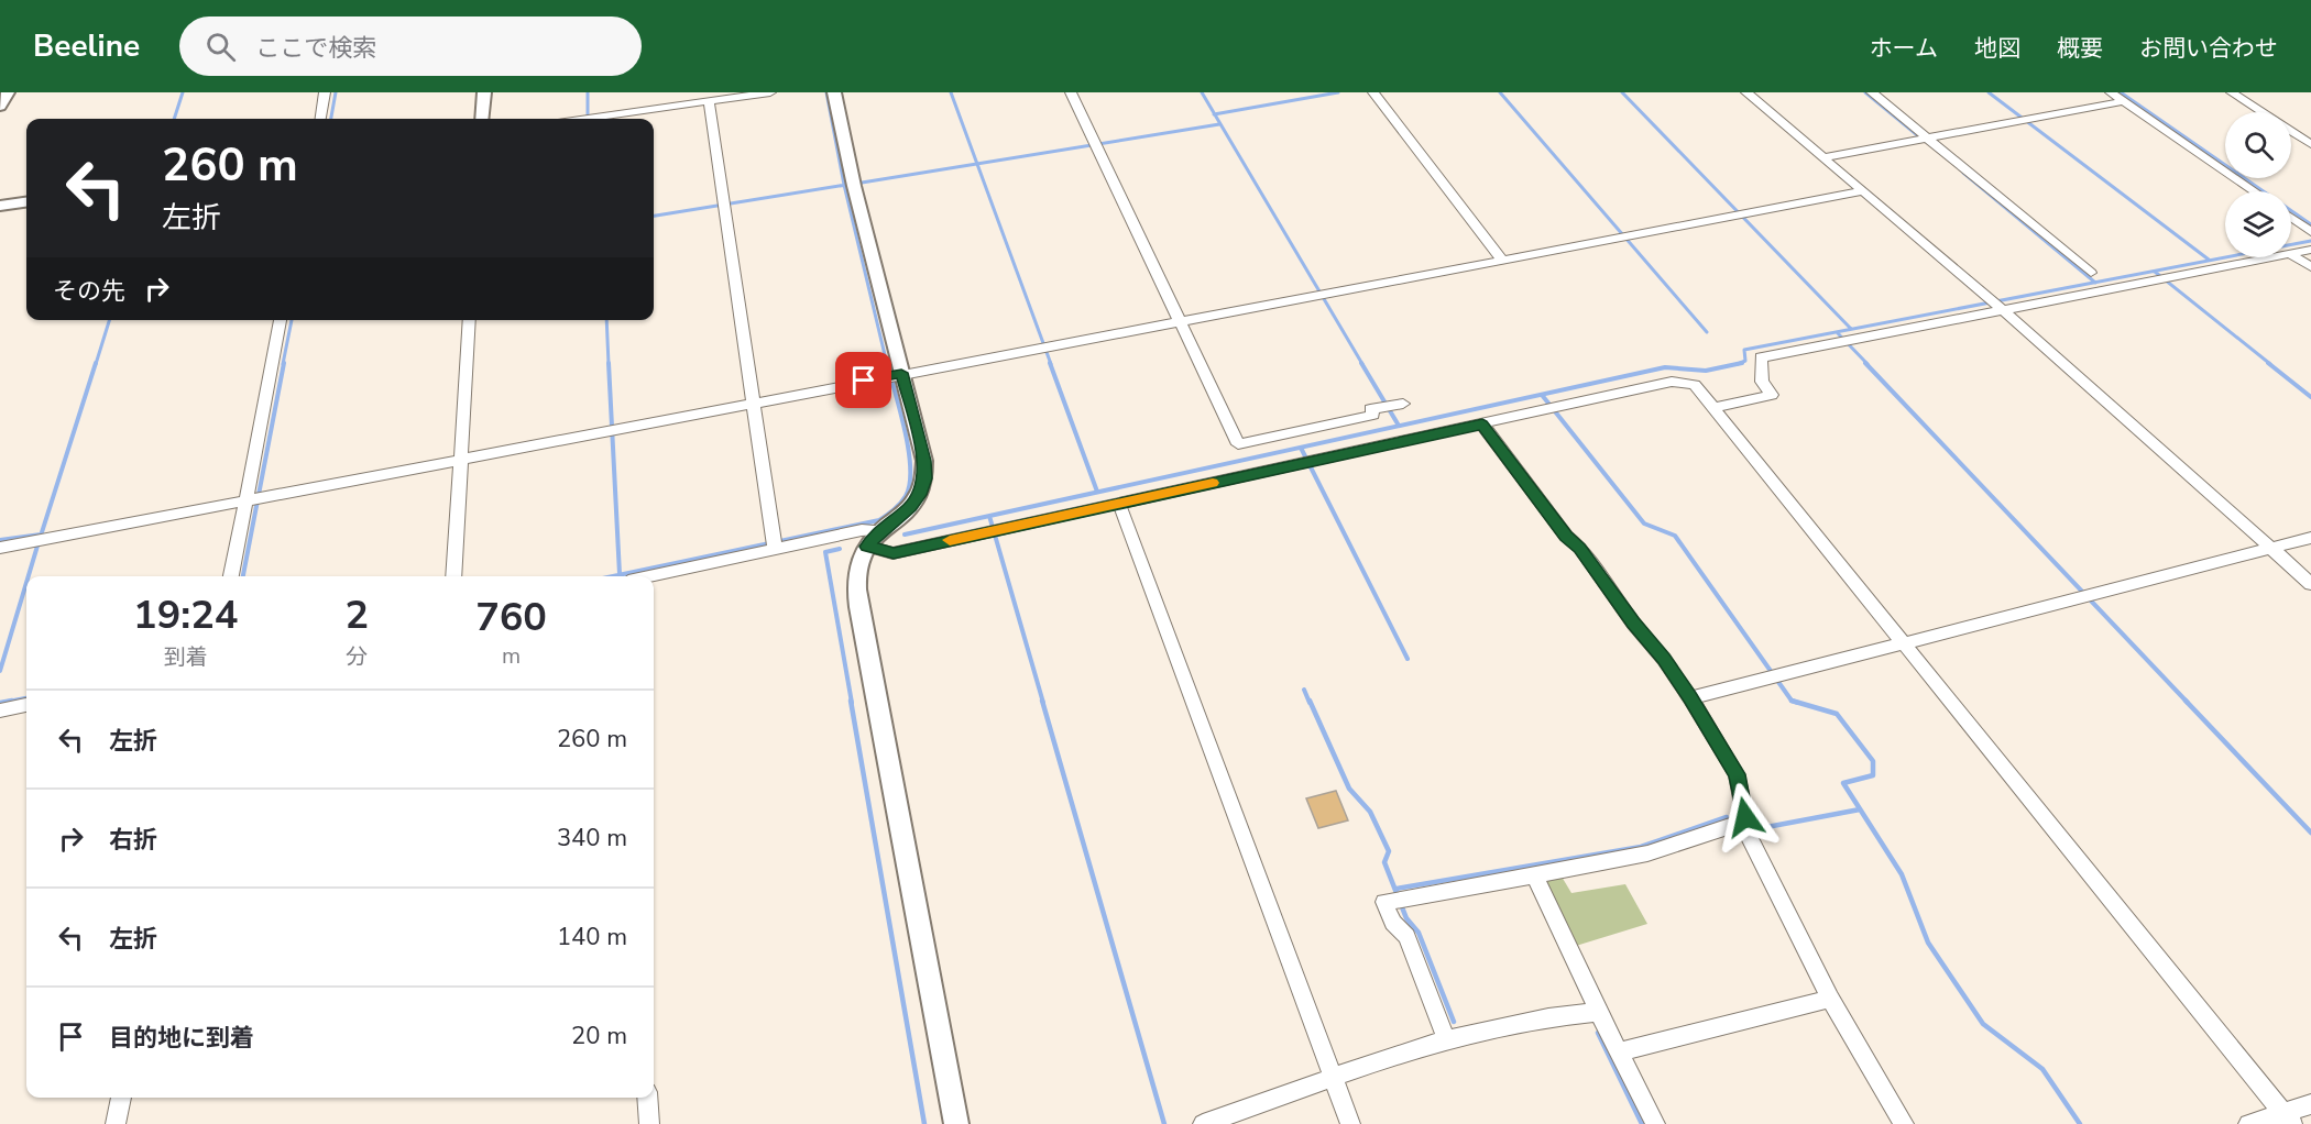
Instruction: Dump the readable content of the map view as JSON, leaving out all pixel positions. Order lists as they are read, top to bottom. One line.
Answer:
{"page":{"header":"Beeline","search":"ここで検索","nav":["ホーム","地図","概要","お問い合わせ"],"turn":["260 m","左折"],"then":"その先","eta":["19:24","到着","2","分","760","m"],"list":[{"name":"左折","value":"260 m"},{"name":"右折","value":"340 m"},{"name":"左折","value":"140 m"},{"name":"目的地に到着","value":"20 m"}]}}
